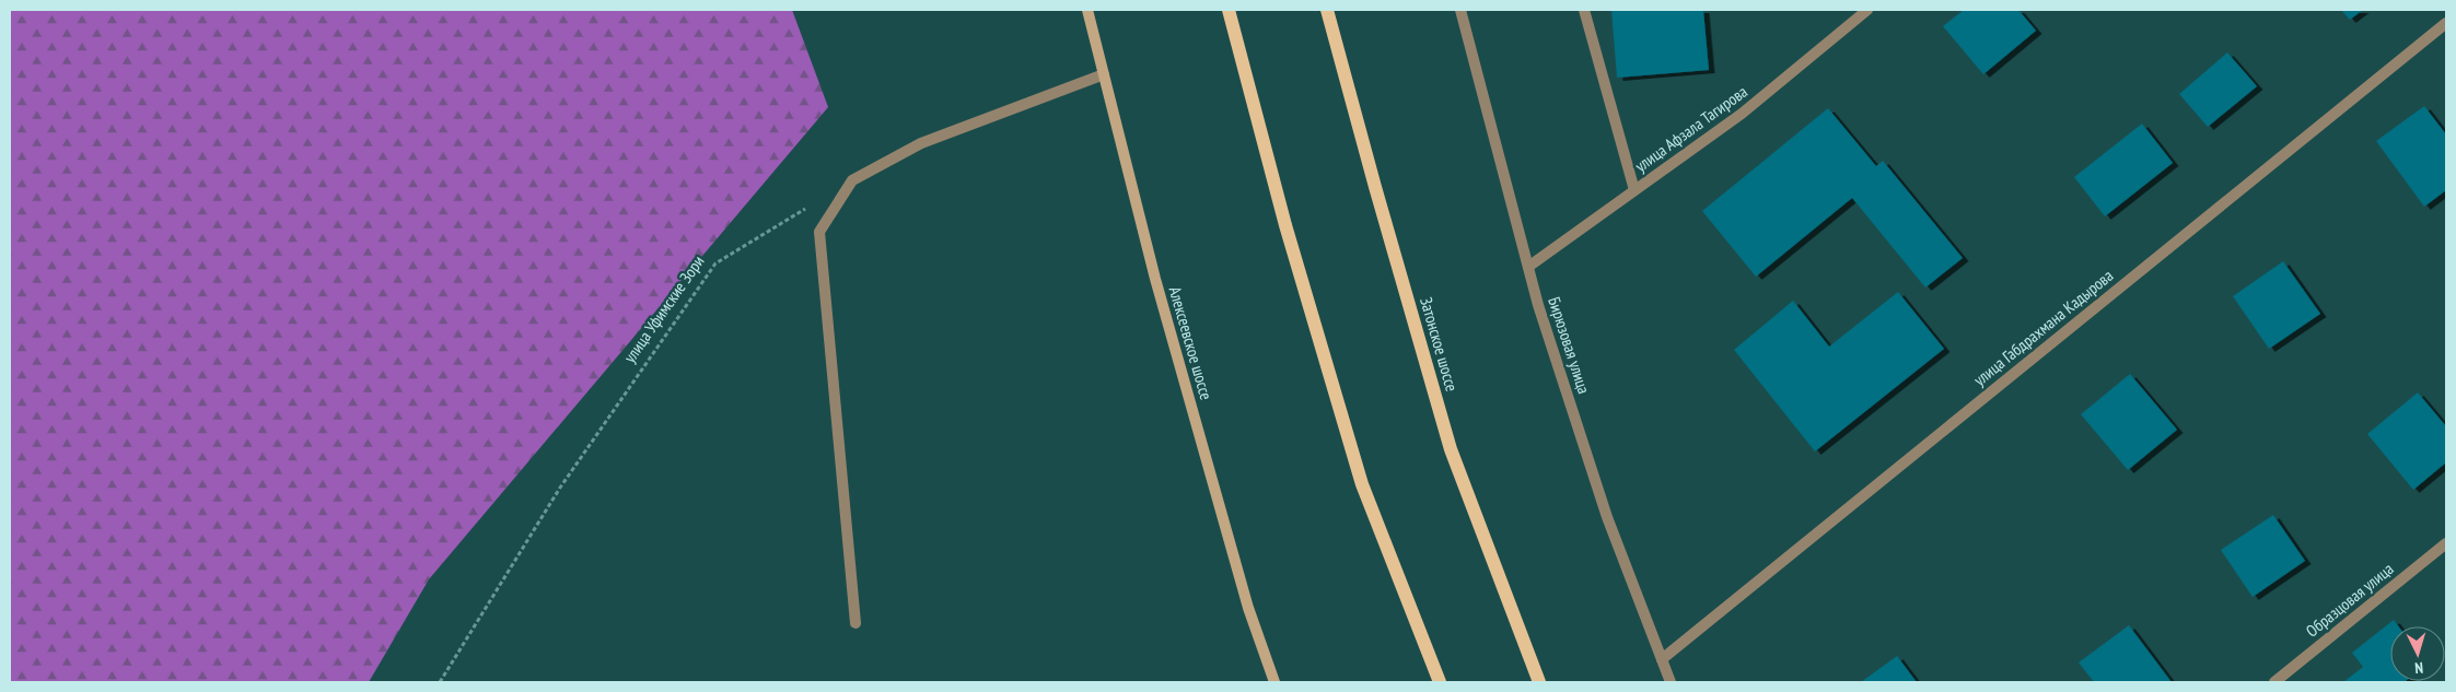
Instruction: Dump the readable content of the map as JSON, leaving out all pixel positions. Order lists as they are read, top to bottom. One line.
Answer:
{"streets":{"main road":["Алексеевское шоссе","Затонское шоссе"],"street":["улица Афзала Тагирова","улица Габдрахмана Кадырова","Бирюзовая улица","Образцовая улица"],"path":["улица Уфимские Зори"]},"crossings":[["улица Афзала Тагирова","Бирюзовая улица"],["улица Габдрахмана Кадырова","Бирюзовая улица"]],"north":"bottom"}
